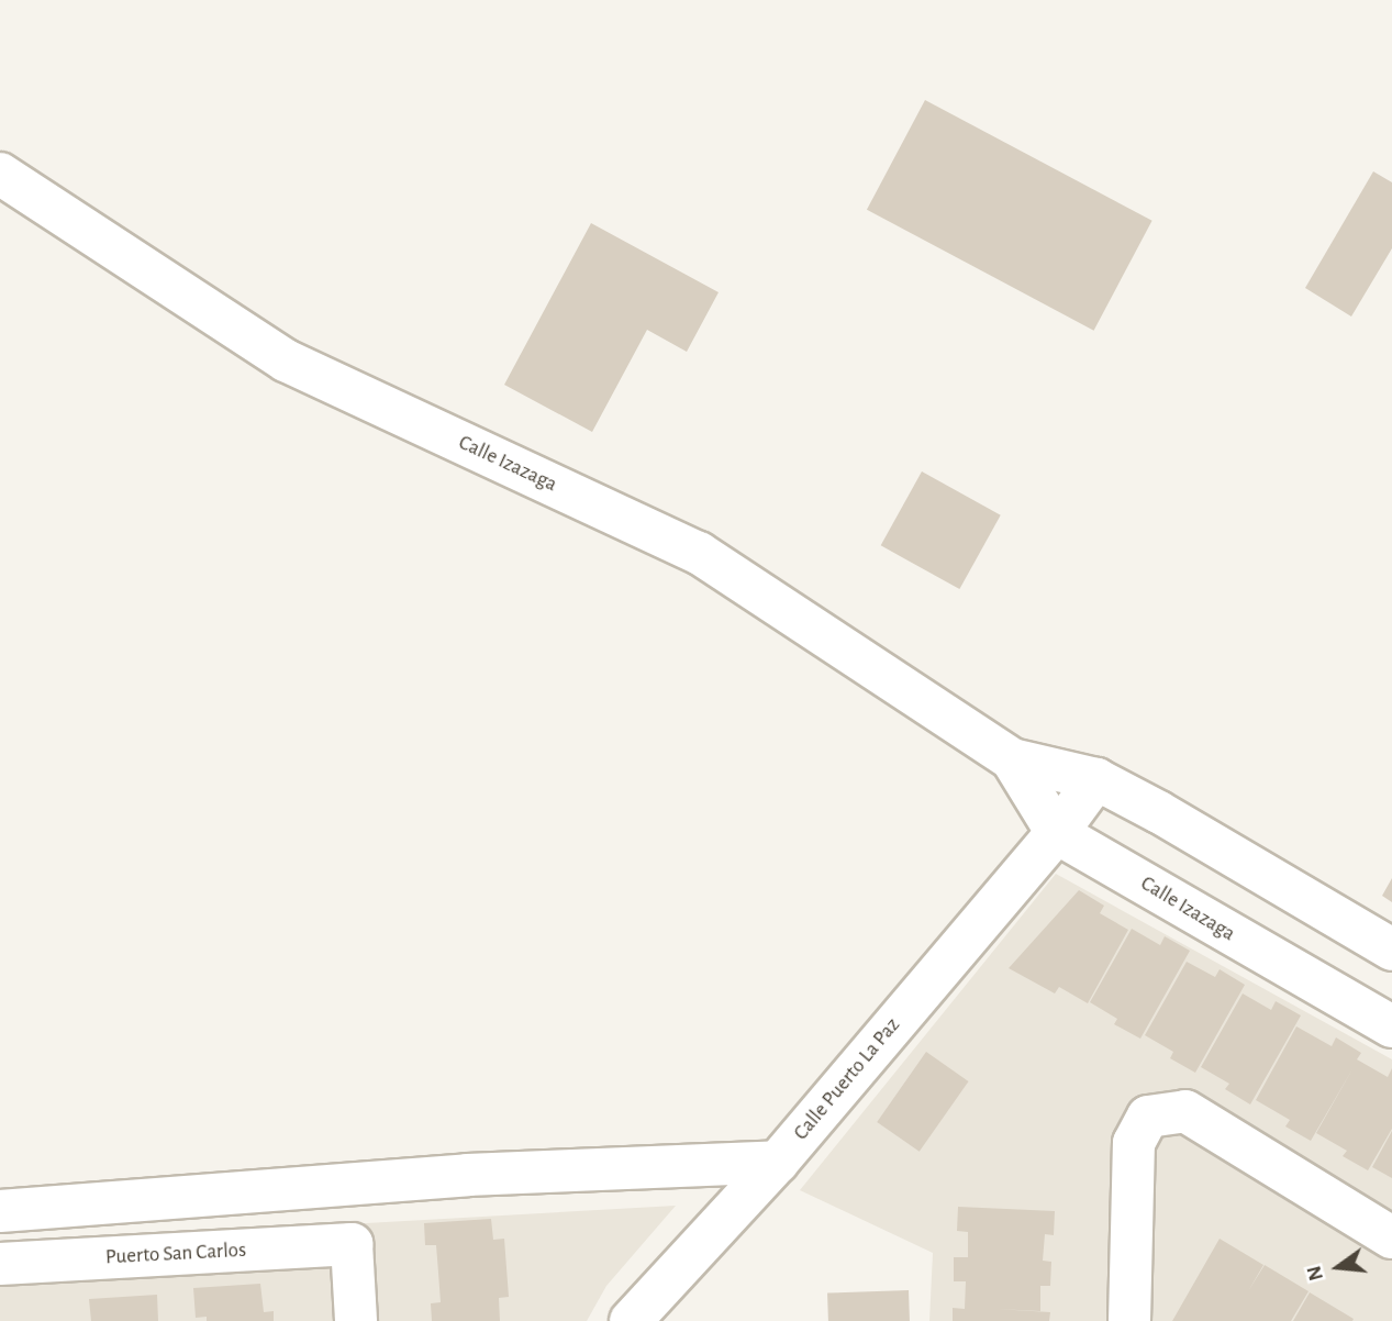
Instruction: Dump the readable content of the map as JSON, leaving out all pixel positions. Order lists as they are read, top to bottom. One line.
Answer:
{"streets":{"street":["Calle Izazaga","Calle Puerto La Paz","Puerto San Carlos"]},"crossings":[["Calle Izazaga","Calle Puerto La Paz"]],"north":"left"}
